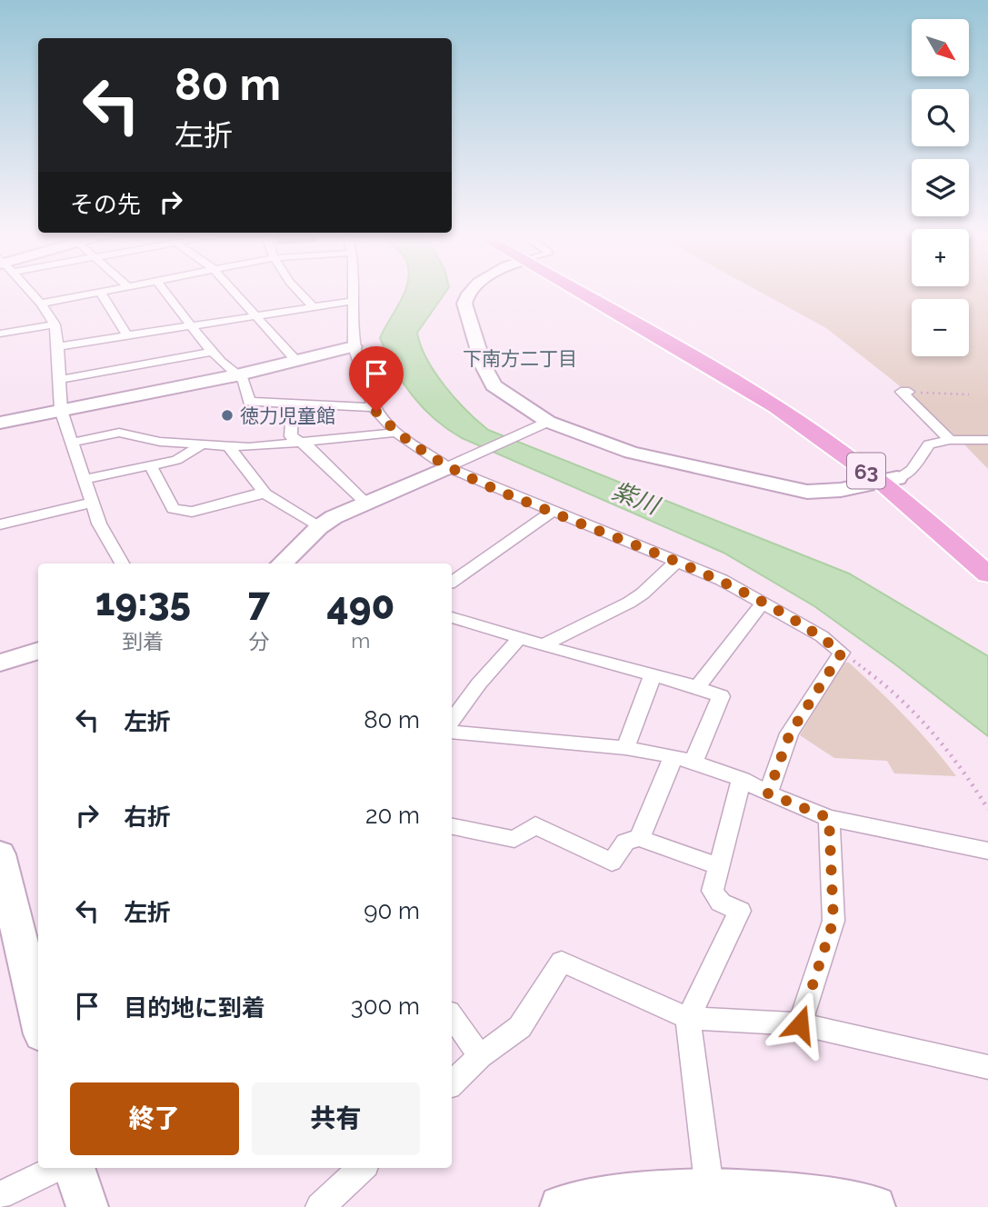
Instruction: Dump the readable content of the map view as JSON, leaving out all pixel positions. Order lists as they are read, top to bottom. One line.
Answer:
{"streets":{"main road":["63"]},"districts":["下南方二丁目"],"water":["紫川"],"places":["徳力児童館"],"north":"bottom right","page":{"map_buttons":["+","−"],"turn":["80 m","左折"],"then":"その先","eta":["19:35","到着","7","分","490","m"],"list":[{"name":"左折","value":"80 m"},{"name":"右折","value":"20 m"},{"name":"左折","value":"90 m"},{"name":"目的地に到着","value":"300 m"}],"buttons":["終了","共有"]}}
